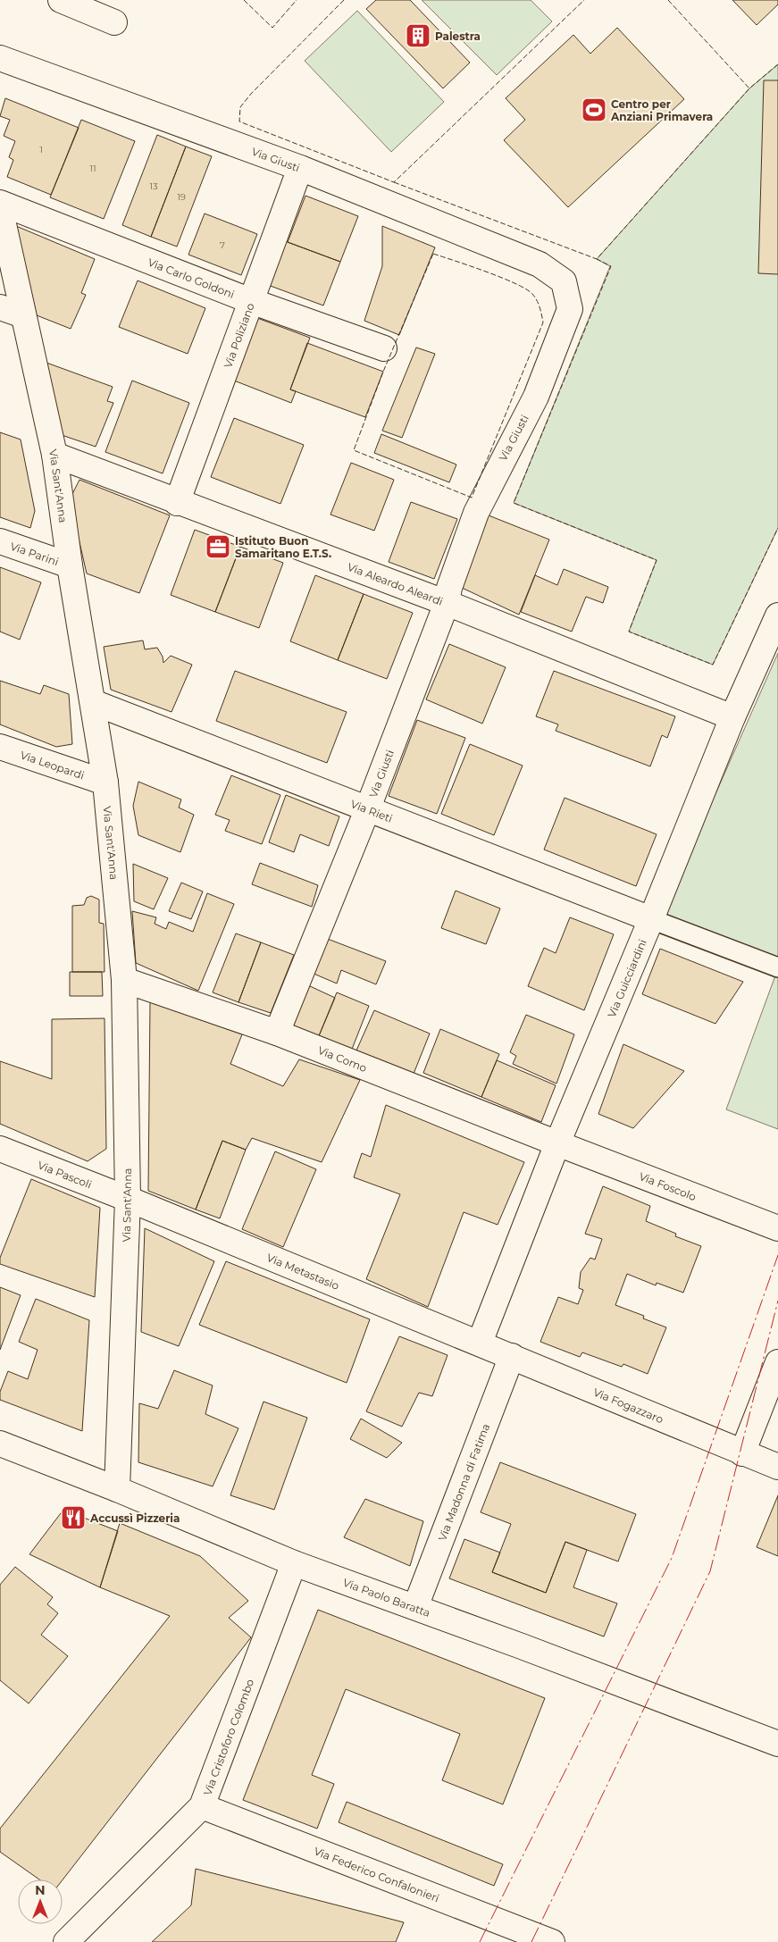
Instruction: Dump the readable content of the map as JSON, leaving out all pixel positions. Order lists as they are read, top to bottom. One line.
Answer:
{"streets":{"street":["Via Giusti","Via Carlo Goldoni","Via Poliziano","Via Sant'Anna","Via Parini","Via Aleardo Aleardi","Via Leopardi","Via Rieti","Via Guicciardini","Via Como","Via Pascoli","Via Foscolo","Via Metastasio","Via Fogazzaro","Via Madonna di Fatima","Via Paolo Baratta","Via Cristoforo Colombo","Via Federico Confalonieri"]},"crossings":[["Via Giusti","Via Poliziano"],["Via Giusti","Via Aleardo Aleardi"],["Via Giusti","Via Rieti"],["Via Giusti","Via Como"],["Via Carlo Goldoni","Via Poliziano"],["Via Poliziano","Via Aleardo Aleardi"],["Via Sant'Anna","Via Parini"],["Via Sant'Anna","Via Aleardo Aleardi"],["Via Sant'Anna","Via Leopardi"],["Via Sant'Anna","Via Rieti"],["Via Sant'Anna","Via Como"],["Via Sant'Anna","Via Pascoli"],["Via Sant'Anna","Via Metastasio"],["Via Sant'Anna","Via Paolo Baratta"],["Via Aleardo Aleardi","Via Guicciardini"],["Via Rieti","Via Guicciardini"],["Via Guicciardini","Via Como"],["Via Guicciardini","Via Foscolo"],["Via Guicciardini","Via Metastasio"],["Via Guicciardini","Via Fogazzaro"],["Via Como","Via Foscolo"],["Via Pascoli","Via Metastasio"],["Via Metastasio","Via Fogazzaro"],["Via Fogazzaro","Via Madonna di Fatima"],["Via Madonna di Fatima","Via Paolo Baratta"],["Via Paolo Baratta","Via Cristoforo Colombo"],["Via Cristoforo Colombo","Via Federico Confalonieri"]],"places":{"building":["Palestra"],"sports":["Centro per Anziani Primavera"],"office":["Istituto Buon Samaritano E.T.S."],"restaurant":["Accussì Pizzeria"]},"house_numbers":["1","11","13","19","7"],"north":"top"}
